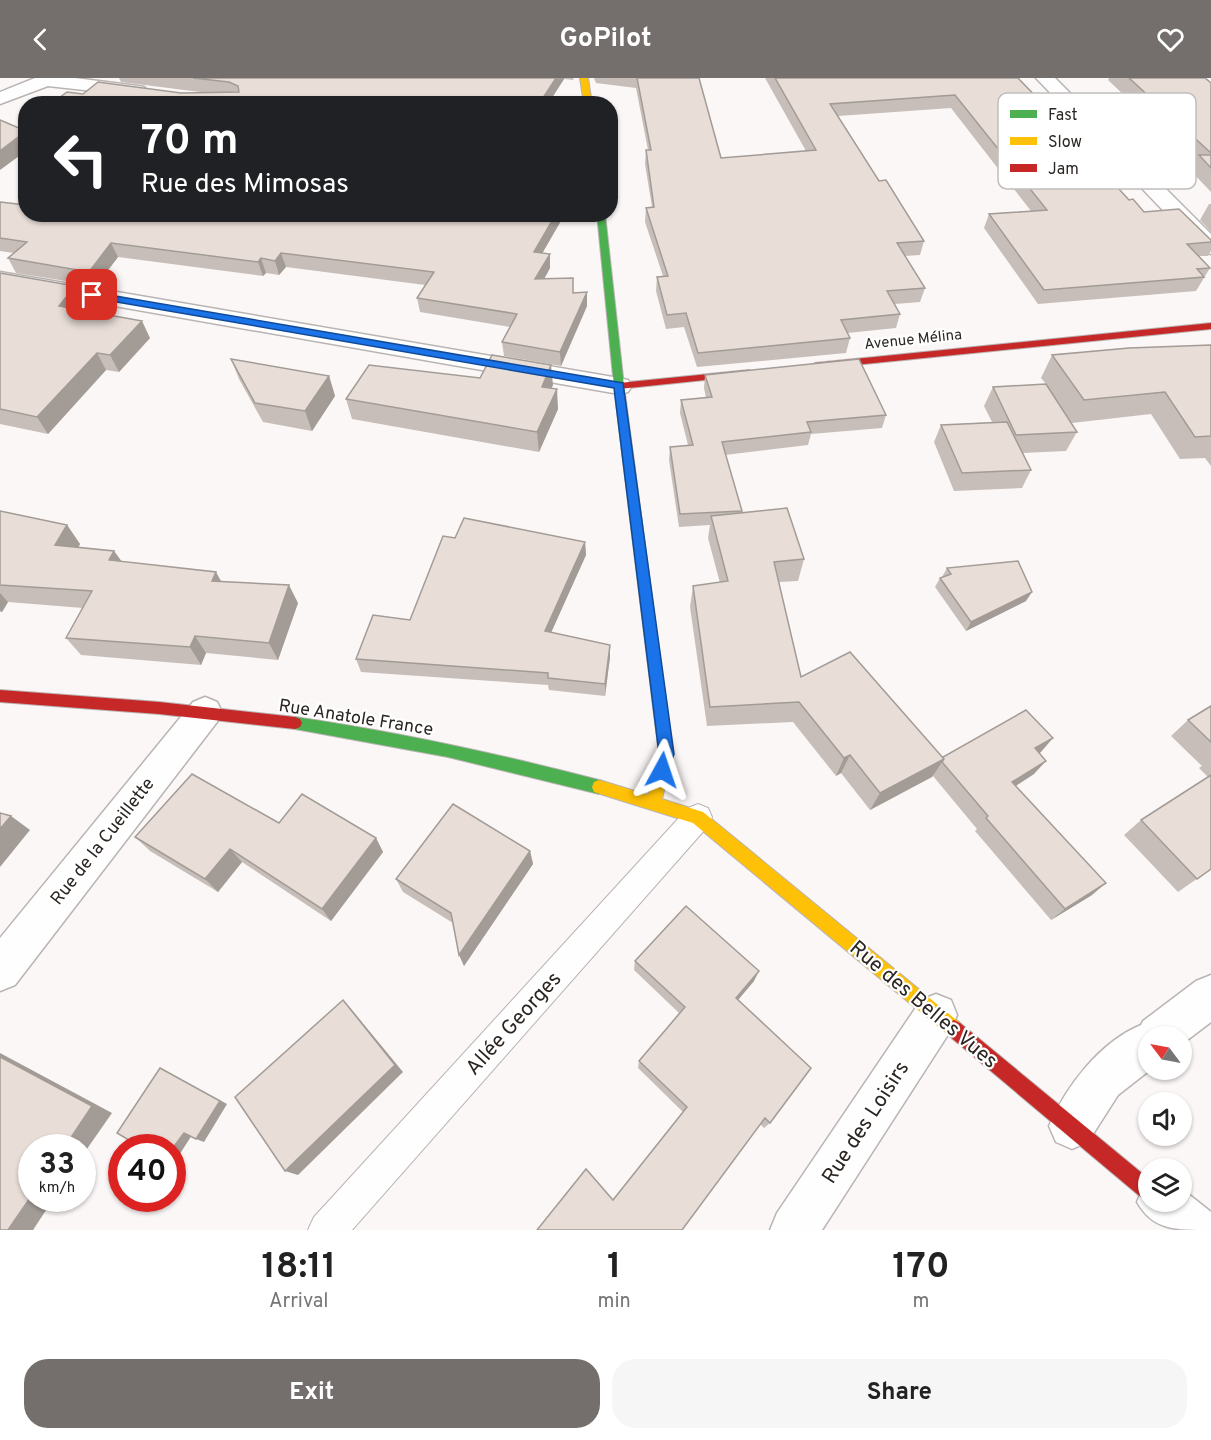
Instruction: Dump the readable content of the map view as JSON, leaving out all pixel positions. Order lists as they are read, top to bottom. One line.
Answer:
{"streets":{"street":["Avenue Mélina","Rue Anatole France","Rue de la Cueillette","Rue des Belles Vues","Rue des Loisirs"],"lane":["Allée Georges"]},"crossings":[["Rue Anatole France","Rue de la Cueillette"],["Rue Anatole France","Rue des Belles Vues"],["Rue Anatole France","Allée Georges"],["Rue des Belles Vues","Allée Georges"],["Rue des Belles Vues","Rue des Loisirs"]],"legend":["Fast","Slow","Jam"],"north":"top left","page":{"header":"GoPilot","turn":["70 m","Rue des Mimosas"],"speed":"33 km/h","limit":"40","eta":["18:11","Arrival","1","min","170","m"],"buttons":["Exit","Share"]}}
